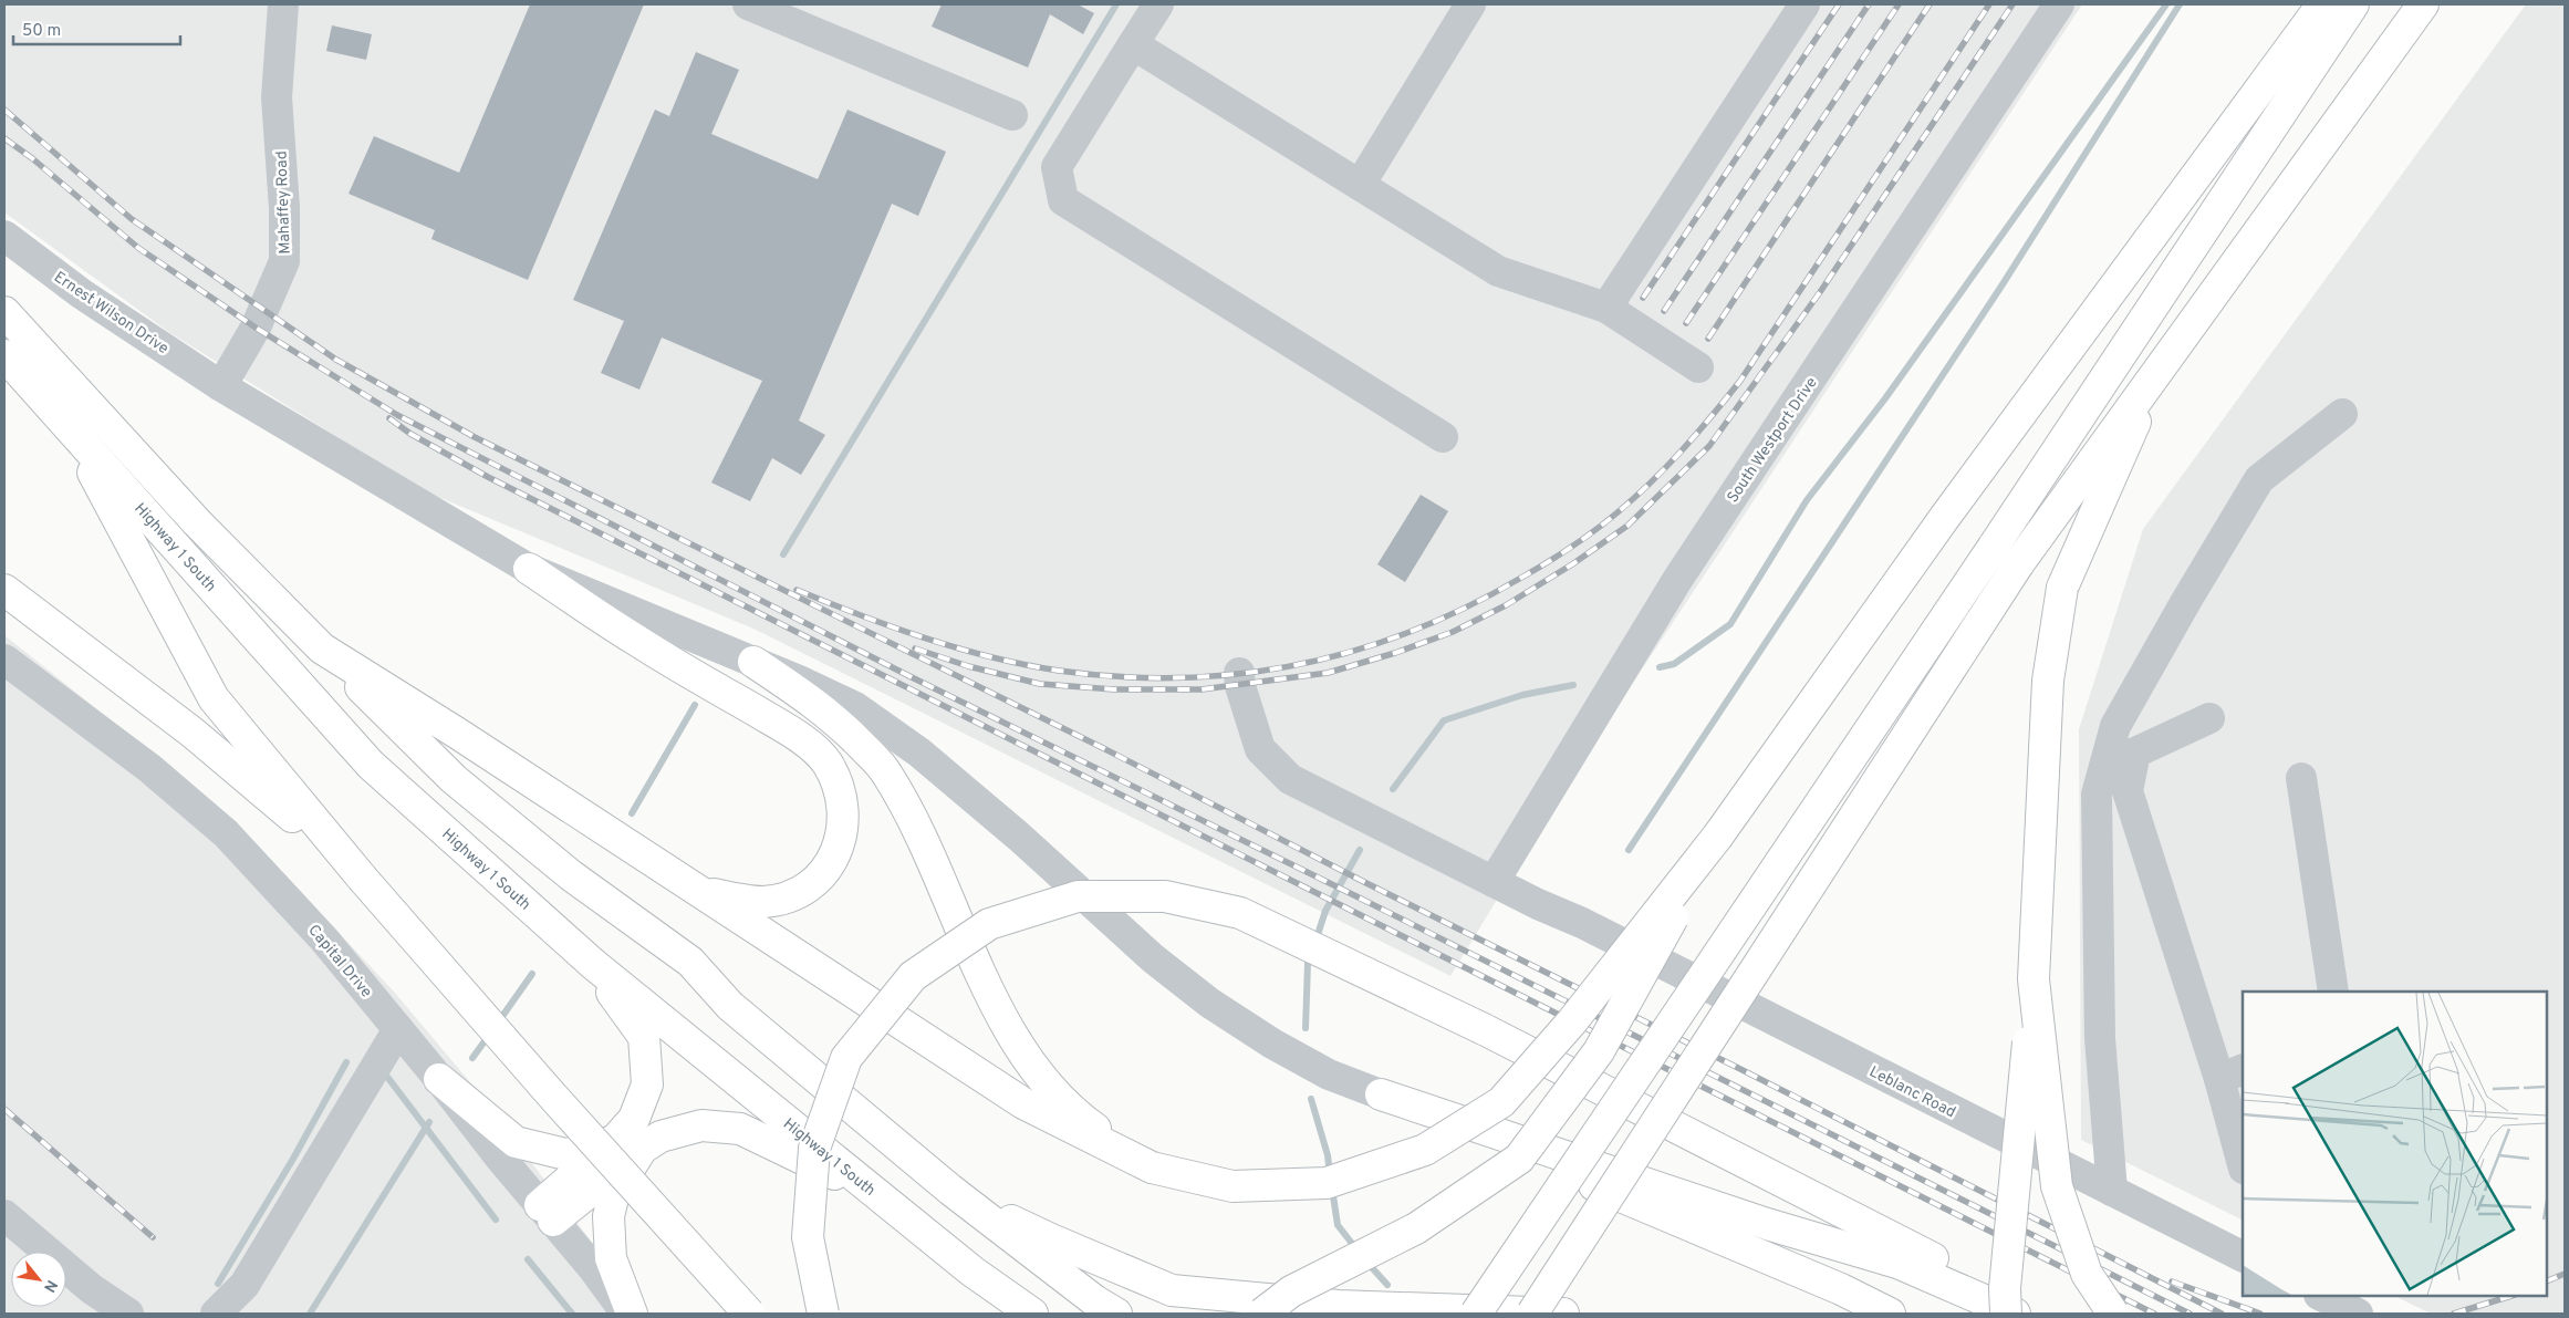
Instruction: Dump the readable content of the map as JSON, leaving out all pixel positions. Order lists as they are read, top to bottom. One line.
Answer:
{"streets":{"highway":["Highway 1 South"],"street":["Mahaffey Road","Ernest Wilson Drive","South Westport Drive","Capital Drive","Leblanc Road"]},"crossings":[["Mahaffey Road","Ernest Wilson Drive"],["South Westport Drive","Leblanc Road"]],"scale_bar":"50 m","north":"bottom right"}
